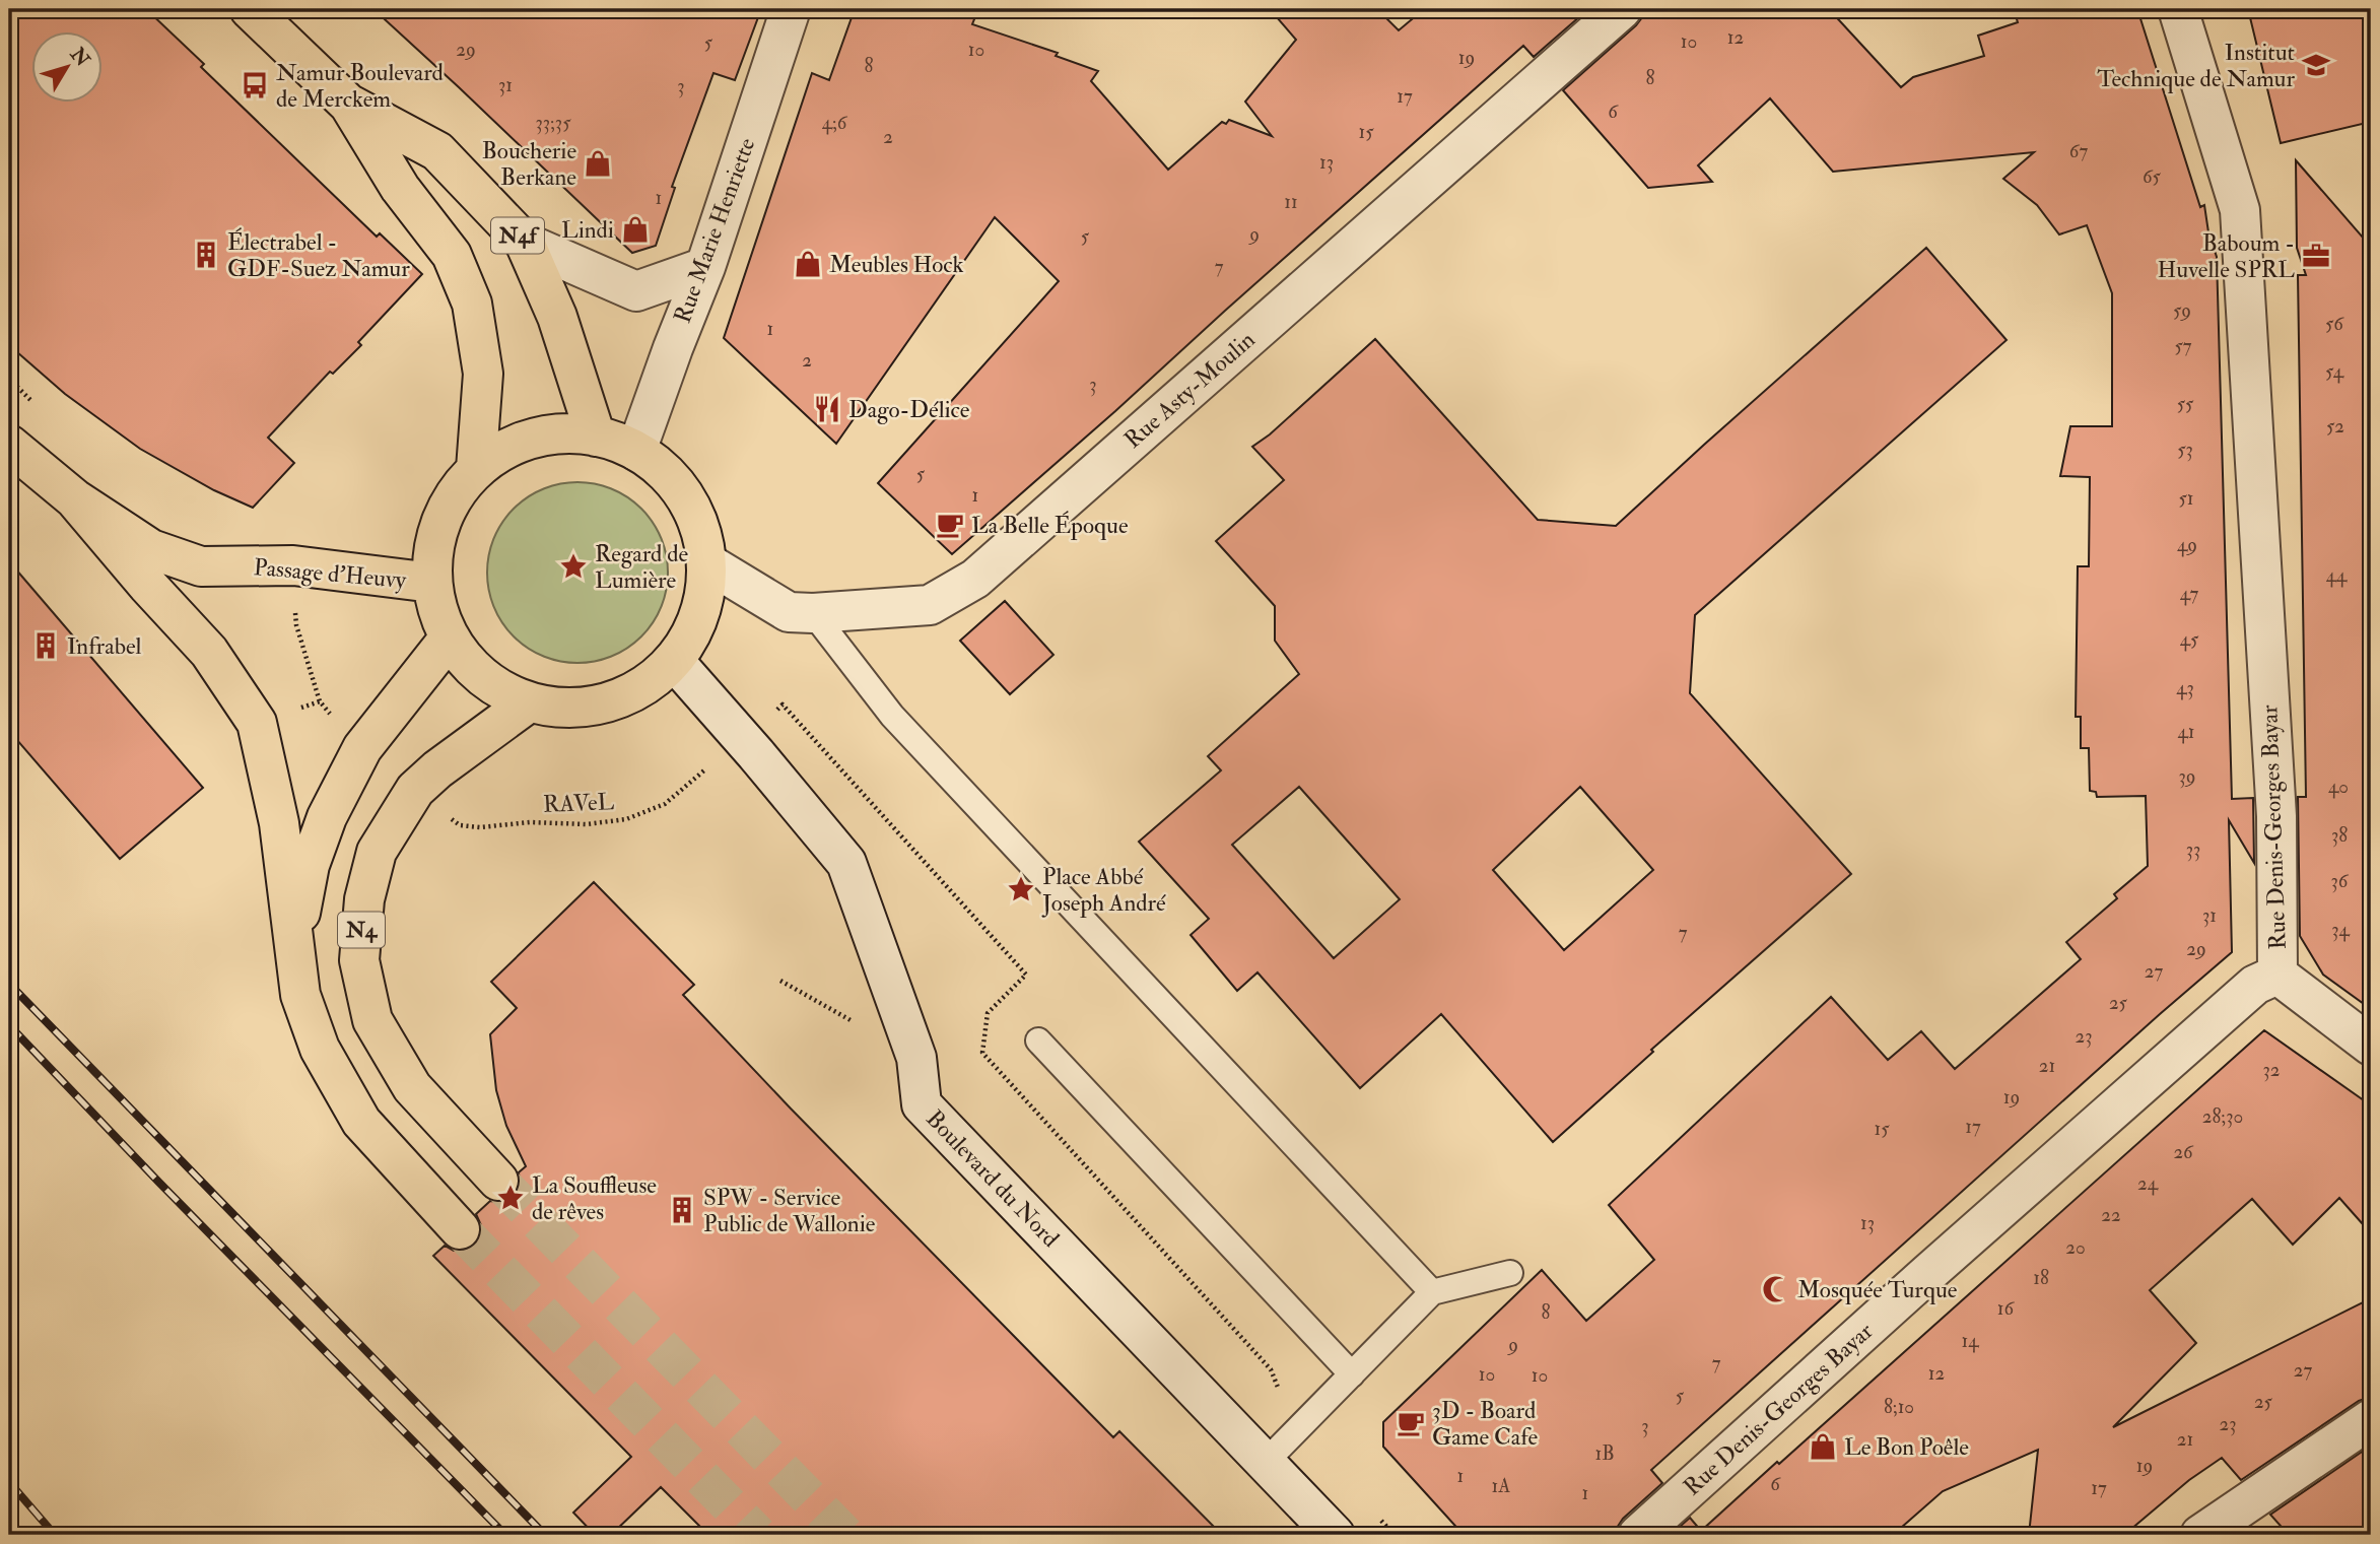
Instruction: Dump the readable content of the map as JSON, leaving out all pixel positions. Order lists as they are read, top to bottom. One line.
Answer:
{"streets":{"main road":["N4f","Passage d'Heuvy","N4"],"street":["Rue Marie Henriette","Rue Asty-Moulin","Rue Denis-Georges Bayar","Boulevard du Nord"],"path":["RAVeL"]},"places":{"school or university":["Institut Technique de Namur"],"bus stop":["Namur Boulevard de Merckem"],"shop":["Boucherie Berkane","Lindi","Meubles Hock","Le Bon Poêle"],"building":["Électrabel - GDF-Suez Namur","Infrabel","SPW - Service Public de Wallonie"],"office":["Baboum - Huvelle SPRL"],"restaurant":["Dago-Délice"],"cafe":["La Belle Époque","3D - Board Game Cafe"],"place":["Regard de Lumière","Place Abbé Joseph André","La Souffleuse de rêves"],"mosque":["Mosquée Turque"]},"house_numbers":["12","10","5","29","10","19","8","8","31","3","17","6","33;35","4;6","15","2","67","13","65","1","11","9","5","7","59","56","1","57","2","54","3","55","52","53","5","1","51","49","44","47","45","43","41","39","40","38","33","36","31","34","7","29","27","25","23","21","32","19","28;30","17","15","26","24","22","13","20","18","16","8","14","9","7","27","12","10","10","5","25","8;10","23","3","21","1B","19","1","6","1A","17","1"],"north":"top right"}
